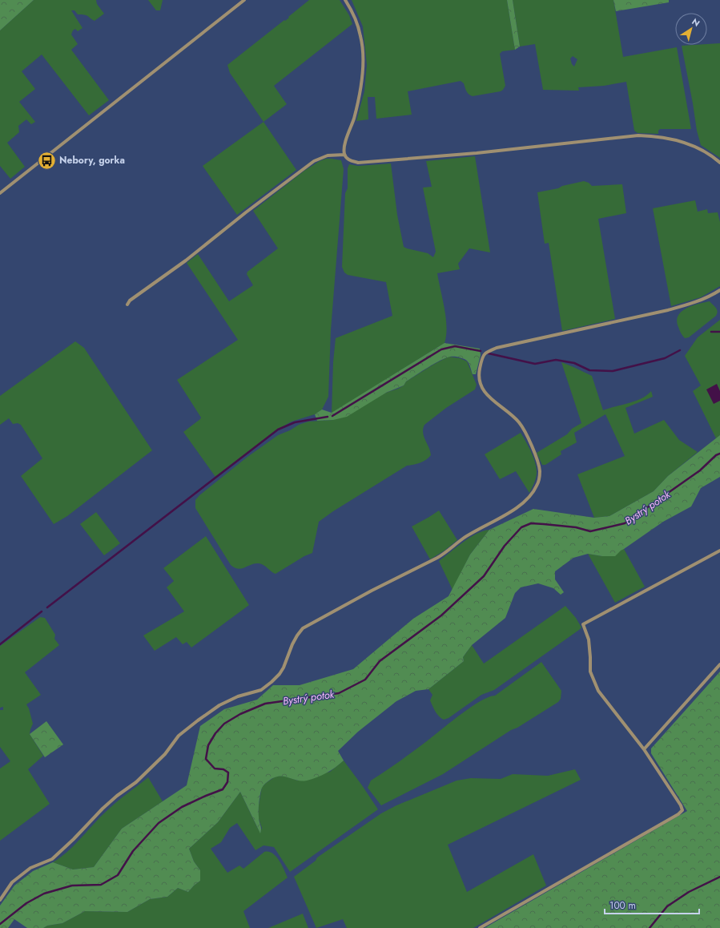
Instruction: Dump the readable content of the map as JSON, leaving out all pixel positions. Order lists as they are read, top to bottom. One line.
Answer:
{"water":["Bystrý potok"],"places":{"bus stop":["Nebory, gorka"]},"scale_bar":"100 m","north":"top right"}
